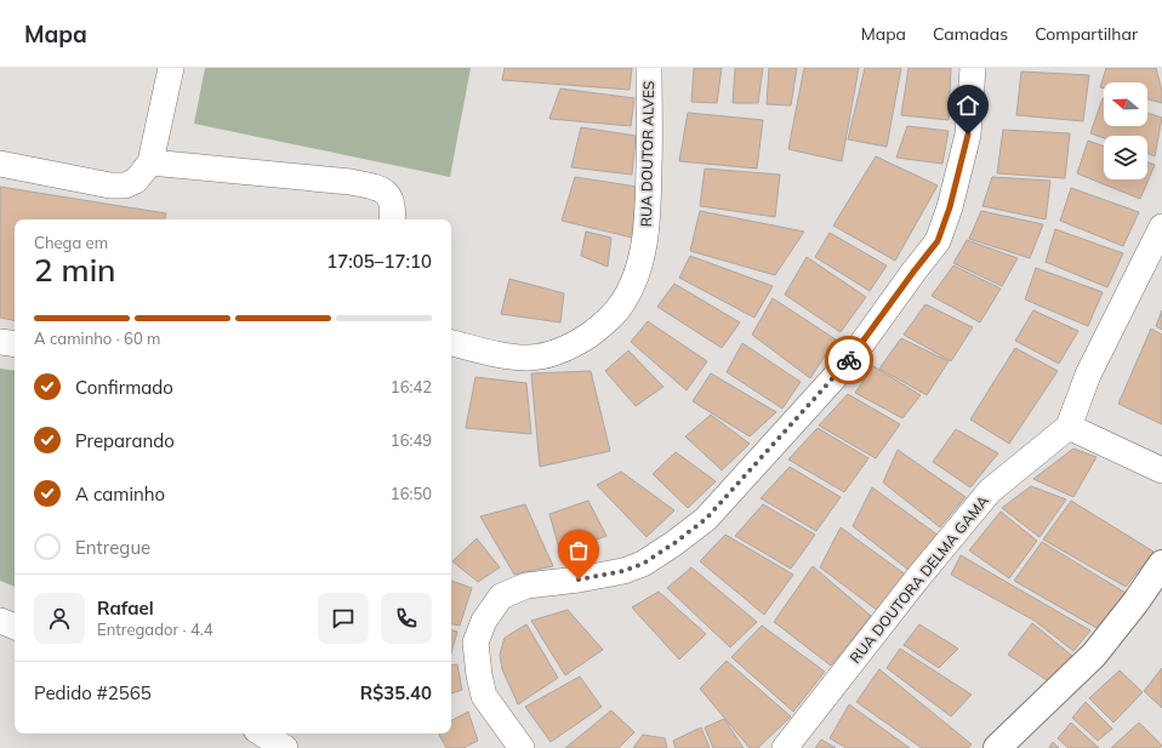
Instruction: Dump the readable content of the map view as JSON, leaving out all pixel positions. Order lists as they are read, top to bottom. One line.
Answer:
{"streets":{"street":["RUA DOUTOR ALVES","RUA DOUTORA DELMA GAMA"]},"north":"left","page":{"header":"Mapa","nav":["Mapa","Camadas","Compartilhar"],"heading":["2 min","Chega em","17:05–17:10"],"panel":["Rafael","Entregador · 4.4","Pedido #2565","R$35.40"],"bar":"A caminho · 60 m","list":[["Confirmado","16:42"],["Preparando","16:49"],["A caminho","16:50"],"Entregue"]}}
